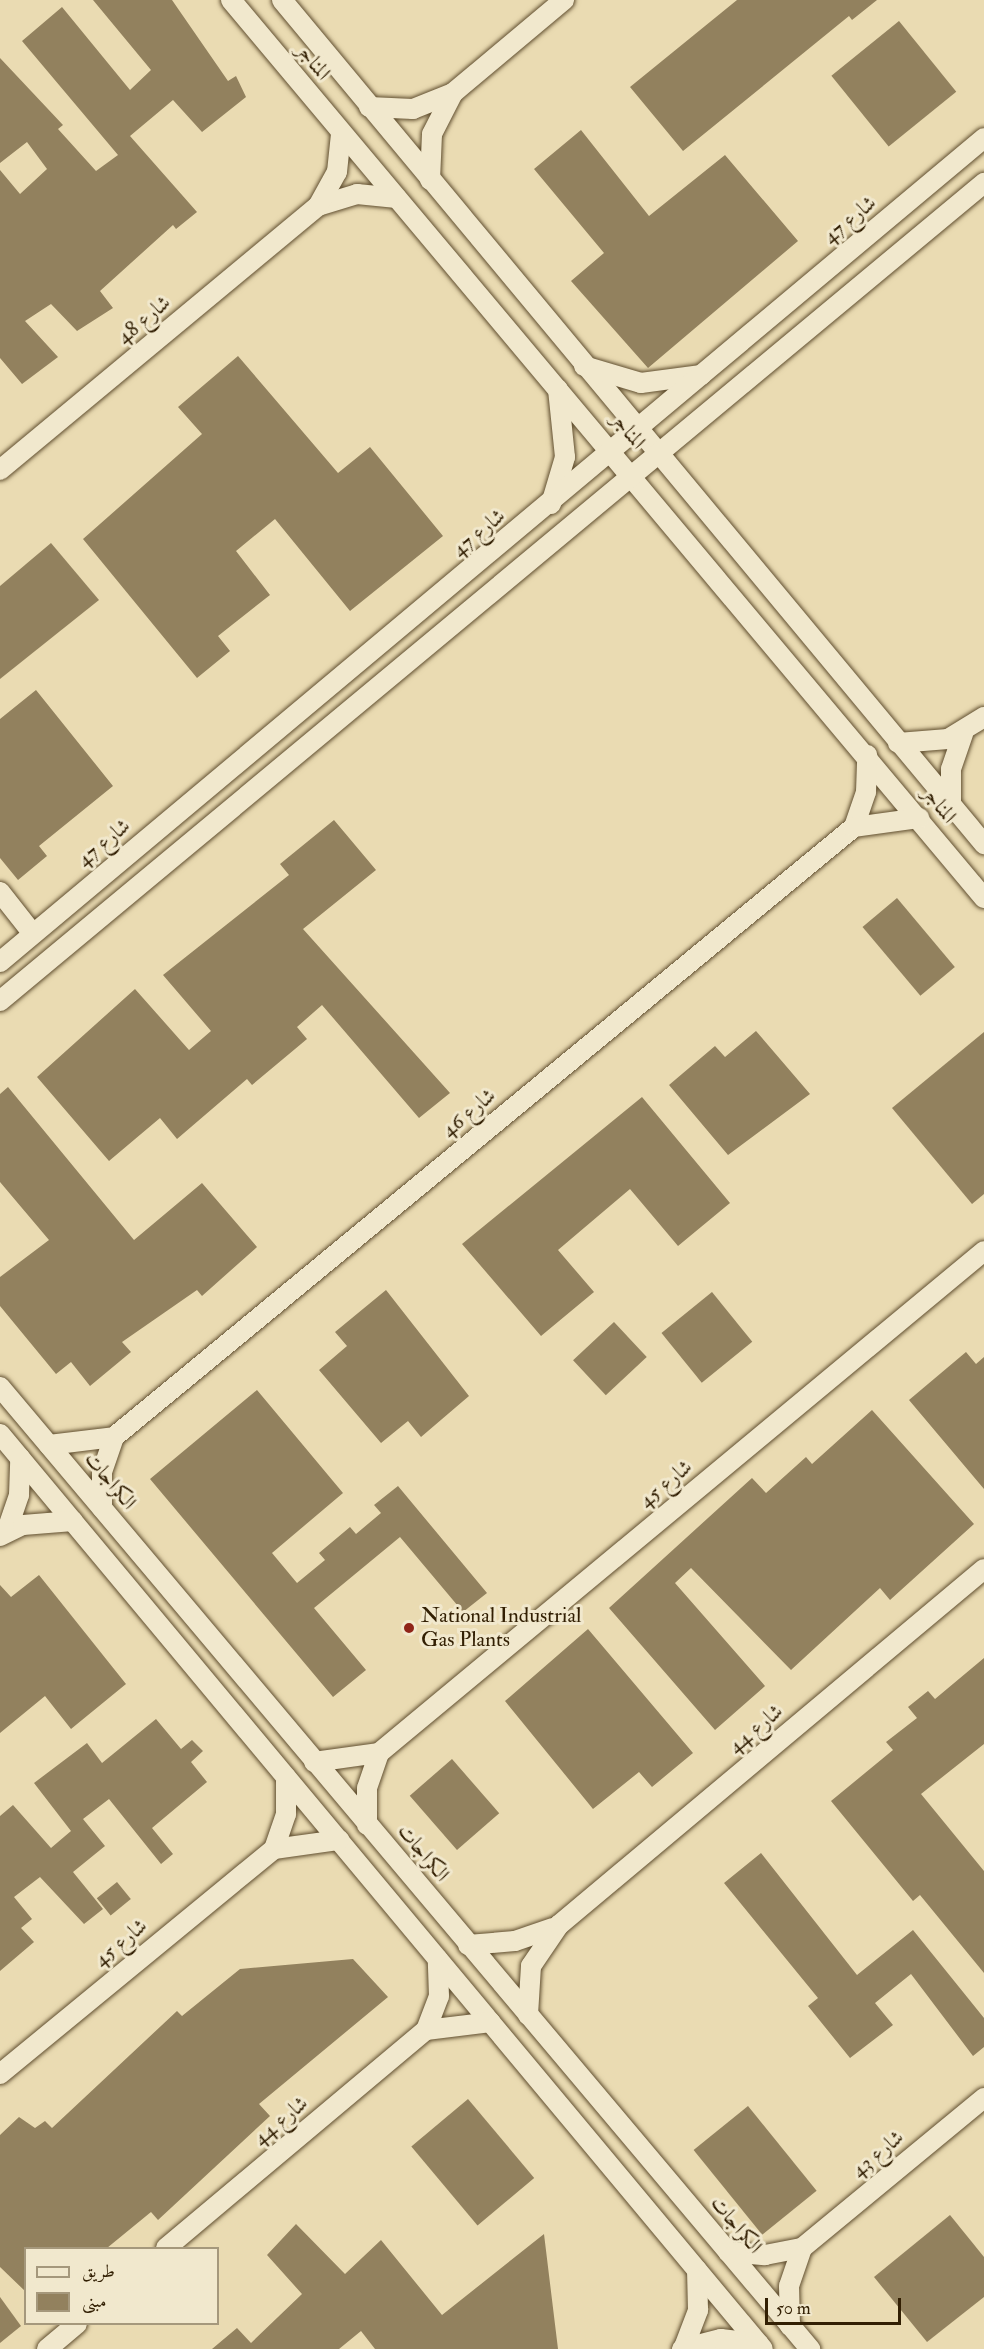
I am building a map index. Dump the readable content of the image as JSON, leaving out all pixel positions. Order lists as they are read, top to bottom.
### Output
{
  "streets": {
    "street": [
      "المناجر",
      "شارع 47",
      "شارع 48",
      "شارع 46",
      "الكراجات",
      "شارع 45",
      "شارع 44",
      "شارع 43"
    ]
  },
  "crossings": [
    ["المناجر", "شارع 47"],
    ["المناجر", "شارع 48"],
    ["الكراجات", "شارع 44"],
    ["الكراجات", "شارع 43"]
  ],
  "places": ["National Industrial Gas Plants"],
  "legend": ["طريق", "مبنى"],
  "scale_bar": "50 m"
}
